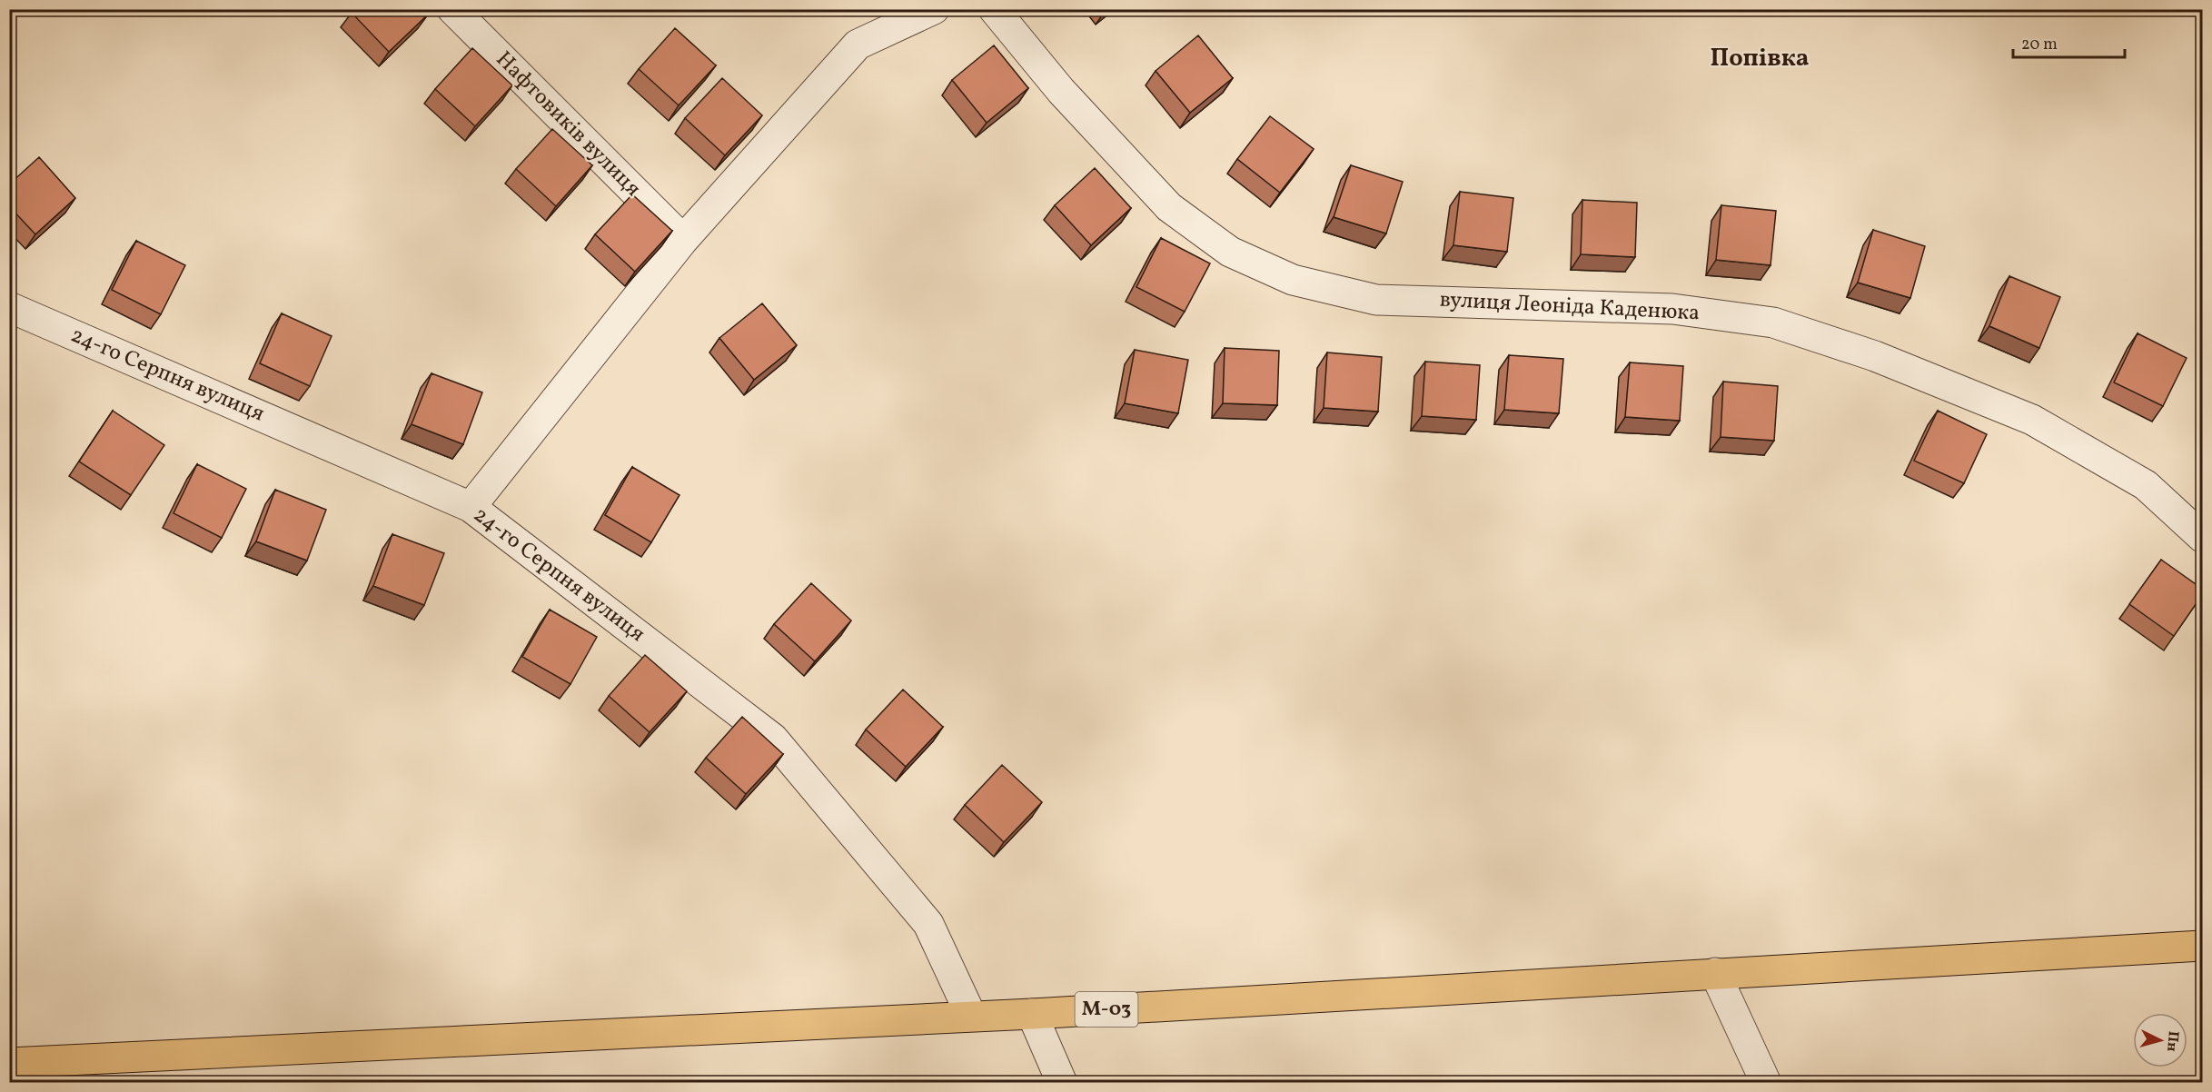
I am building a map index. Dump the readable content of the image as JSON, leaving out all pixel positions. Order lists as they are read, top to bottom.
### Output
{
  "streets": {
    "highway": ["М-03"],
    "street": ["Нафтовиків вулиця", "вулиця Леоніда Каденюка", "24-го Серпня вулиця"]
  },
  "crossings": [
    ["24-го Серпня вулиця", "М-03"]
  ],
  "districts": ["Попівка"],
  "scale_bar": "20 m",
  "north": "right"
}
